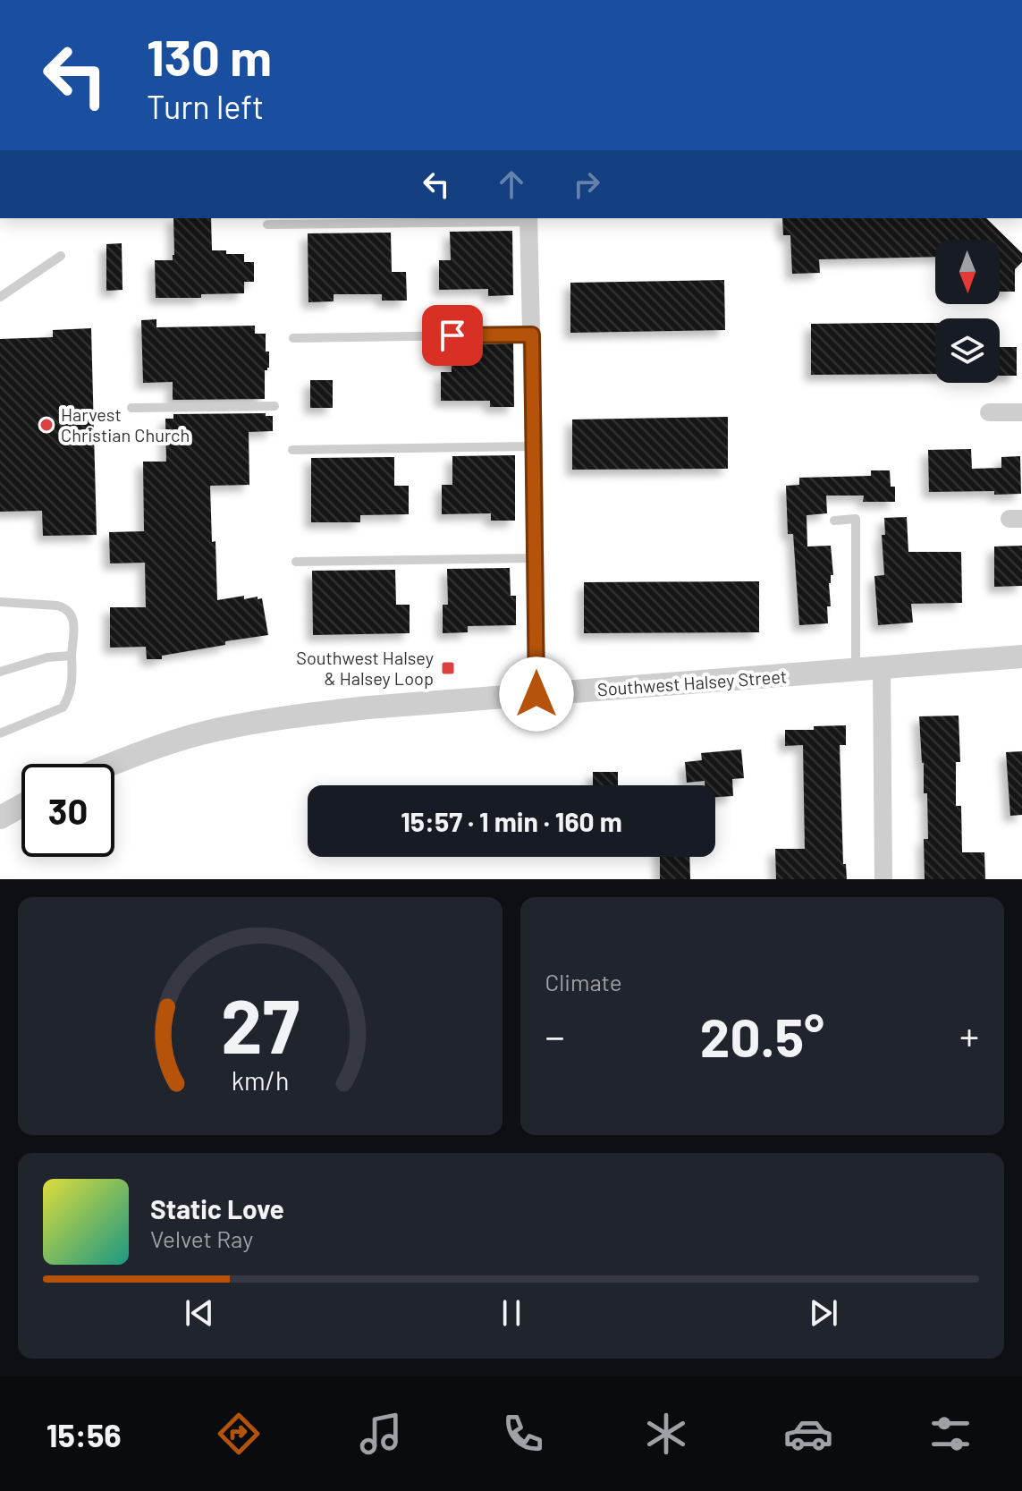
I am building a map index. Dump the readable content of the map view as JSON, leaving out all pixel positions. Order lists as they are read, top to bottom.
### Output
{
  "streets": {
    "street": ["Southwest Halsey Street"]
  },
  "places": {
    "other": ["Harvest Christian Church"],
    "transit": ["Southwest Halsey & Halsey Loop"]
  },
  "north": "bottom",
  "page": {
    "turn": ["130 m", "Turn left"],
    "limit": "30",
    "trip": "15:57 · 1 min · 160 m",
    "tile": "Climate",
    "heat": ["−", "20.5°", "+"],
    "song": ["Static Love", "Velvet Ray"],
    "tabs": "15:56",
    "gauge": ["27", "km/h"]
  }
}
